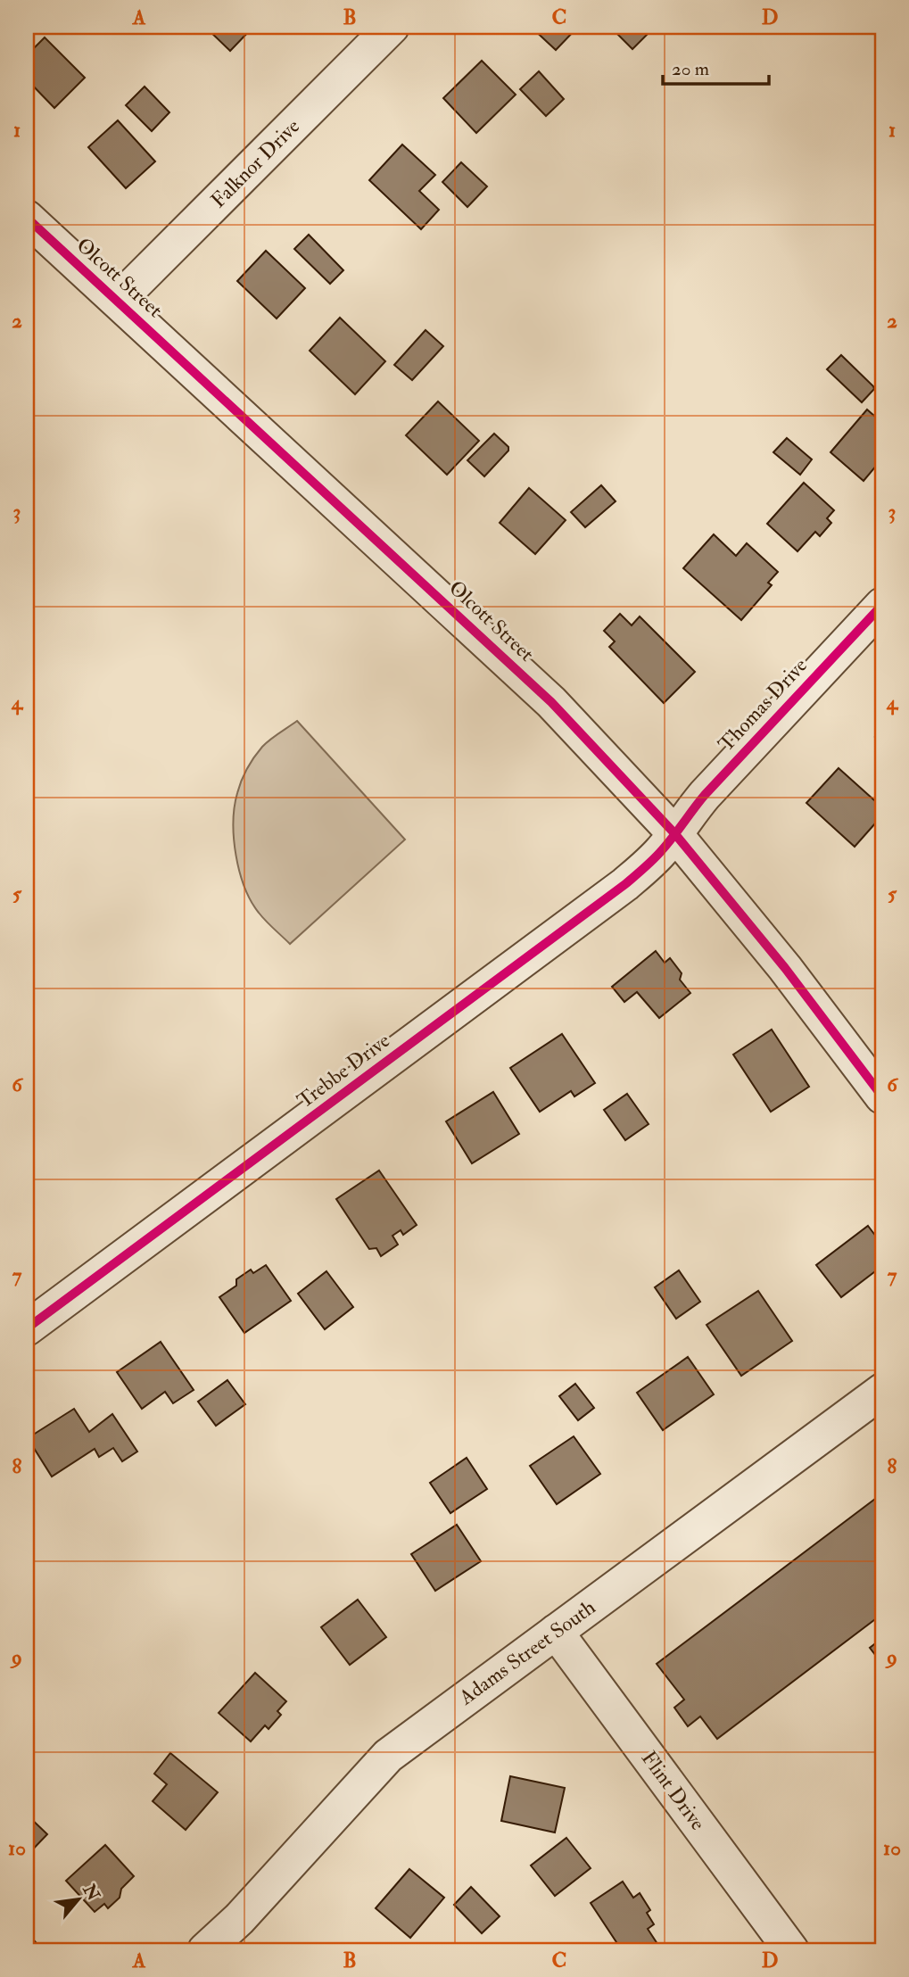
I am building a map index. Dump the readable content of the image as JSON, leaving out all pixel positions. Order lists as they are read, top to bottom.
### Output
{
  "streets": {
    "street": [
      "Falknor Drive",
      "Olcott Street",
      "Thomas Drive",
      "Trebbe Drive",
      "Adams Street South",
      "Flint Drive"
    ]
  },
  "crossings": [
    ["Falknor Drive", "Olcott Street"],
    ["Olcott Street", "Thomas Drive"],
    ["Olcott Street", "Trebbe Drive"],
    ["Thomas Drive", "Trebbe Drive"],
    ["Adams Street South", "Flint Drive"]
  ],
  "scale_bar": "20 m",
  "north": "top right",
  "grid": {
    "columns": [
      "A",
      "B",
      "C",
      "D"
    ],
    "rows": [
      "1",
      "2",
      "3",
      "4",
      "5",
      "6",
      "7",
      "8",
      "9",
      "10"
    ]
  }
}
